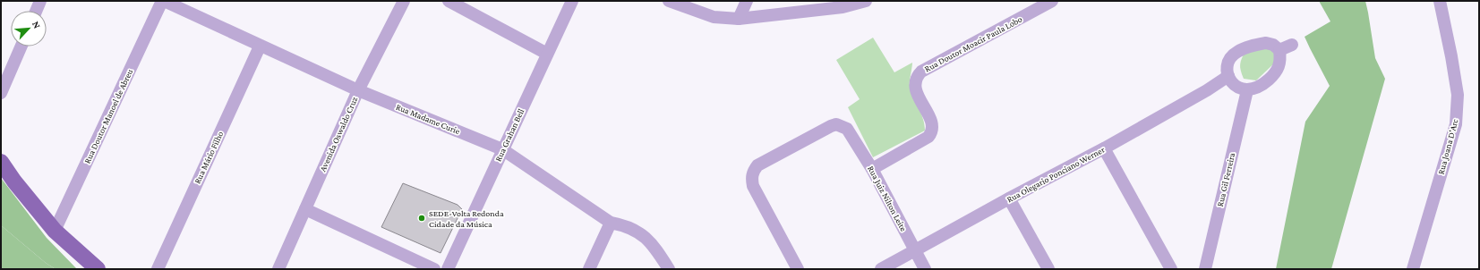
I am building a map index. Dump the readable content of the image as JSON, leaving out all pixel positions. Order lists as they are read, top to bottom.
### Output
{
  "streets": {
    "street": [
      "Rua Doutor Moacir Paula Lobo",
      "Rua Doutor Manoel de Abreu",
      "Rua Madame Curie",
      "Avenida Oswaldo Cruz",
      "Rua Grahan Bell",
      "Rua Joana D'Arc",
      "Rua Mário Filho",
      "Rua Olegario Ponciano Werner",
      "Rua Gil Ferreira",
      "Rua Juiz Nilton Leite"
    ]
  },
  "crossings": [
    ["Rua Doutor Moacir Paula Lobo", "Rua Juiz Nilton Leite"],
    ["Rua Doutor Manoel de Abreu", "Rua Madame Curie"],
    ["Rua Madame Curie", "Avenida Oswaldo Cruz"],
    ["Rua Madame Curie", "Rua Grahan Bell"],
    ["Rua Madame Curie", "Rua Mário Filho"],
    ["Rua Olegario Ponciano Werner", "Rua Gil Ferreira"],
    ["Rua Olegario Ponciano Werner", "Rua Juiz Nilton Leite"]
  ],
  "places": ["SEDE-Volta Redonda Cidade da Música"],
  "north": "top right"
}
